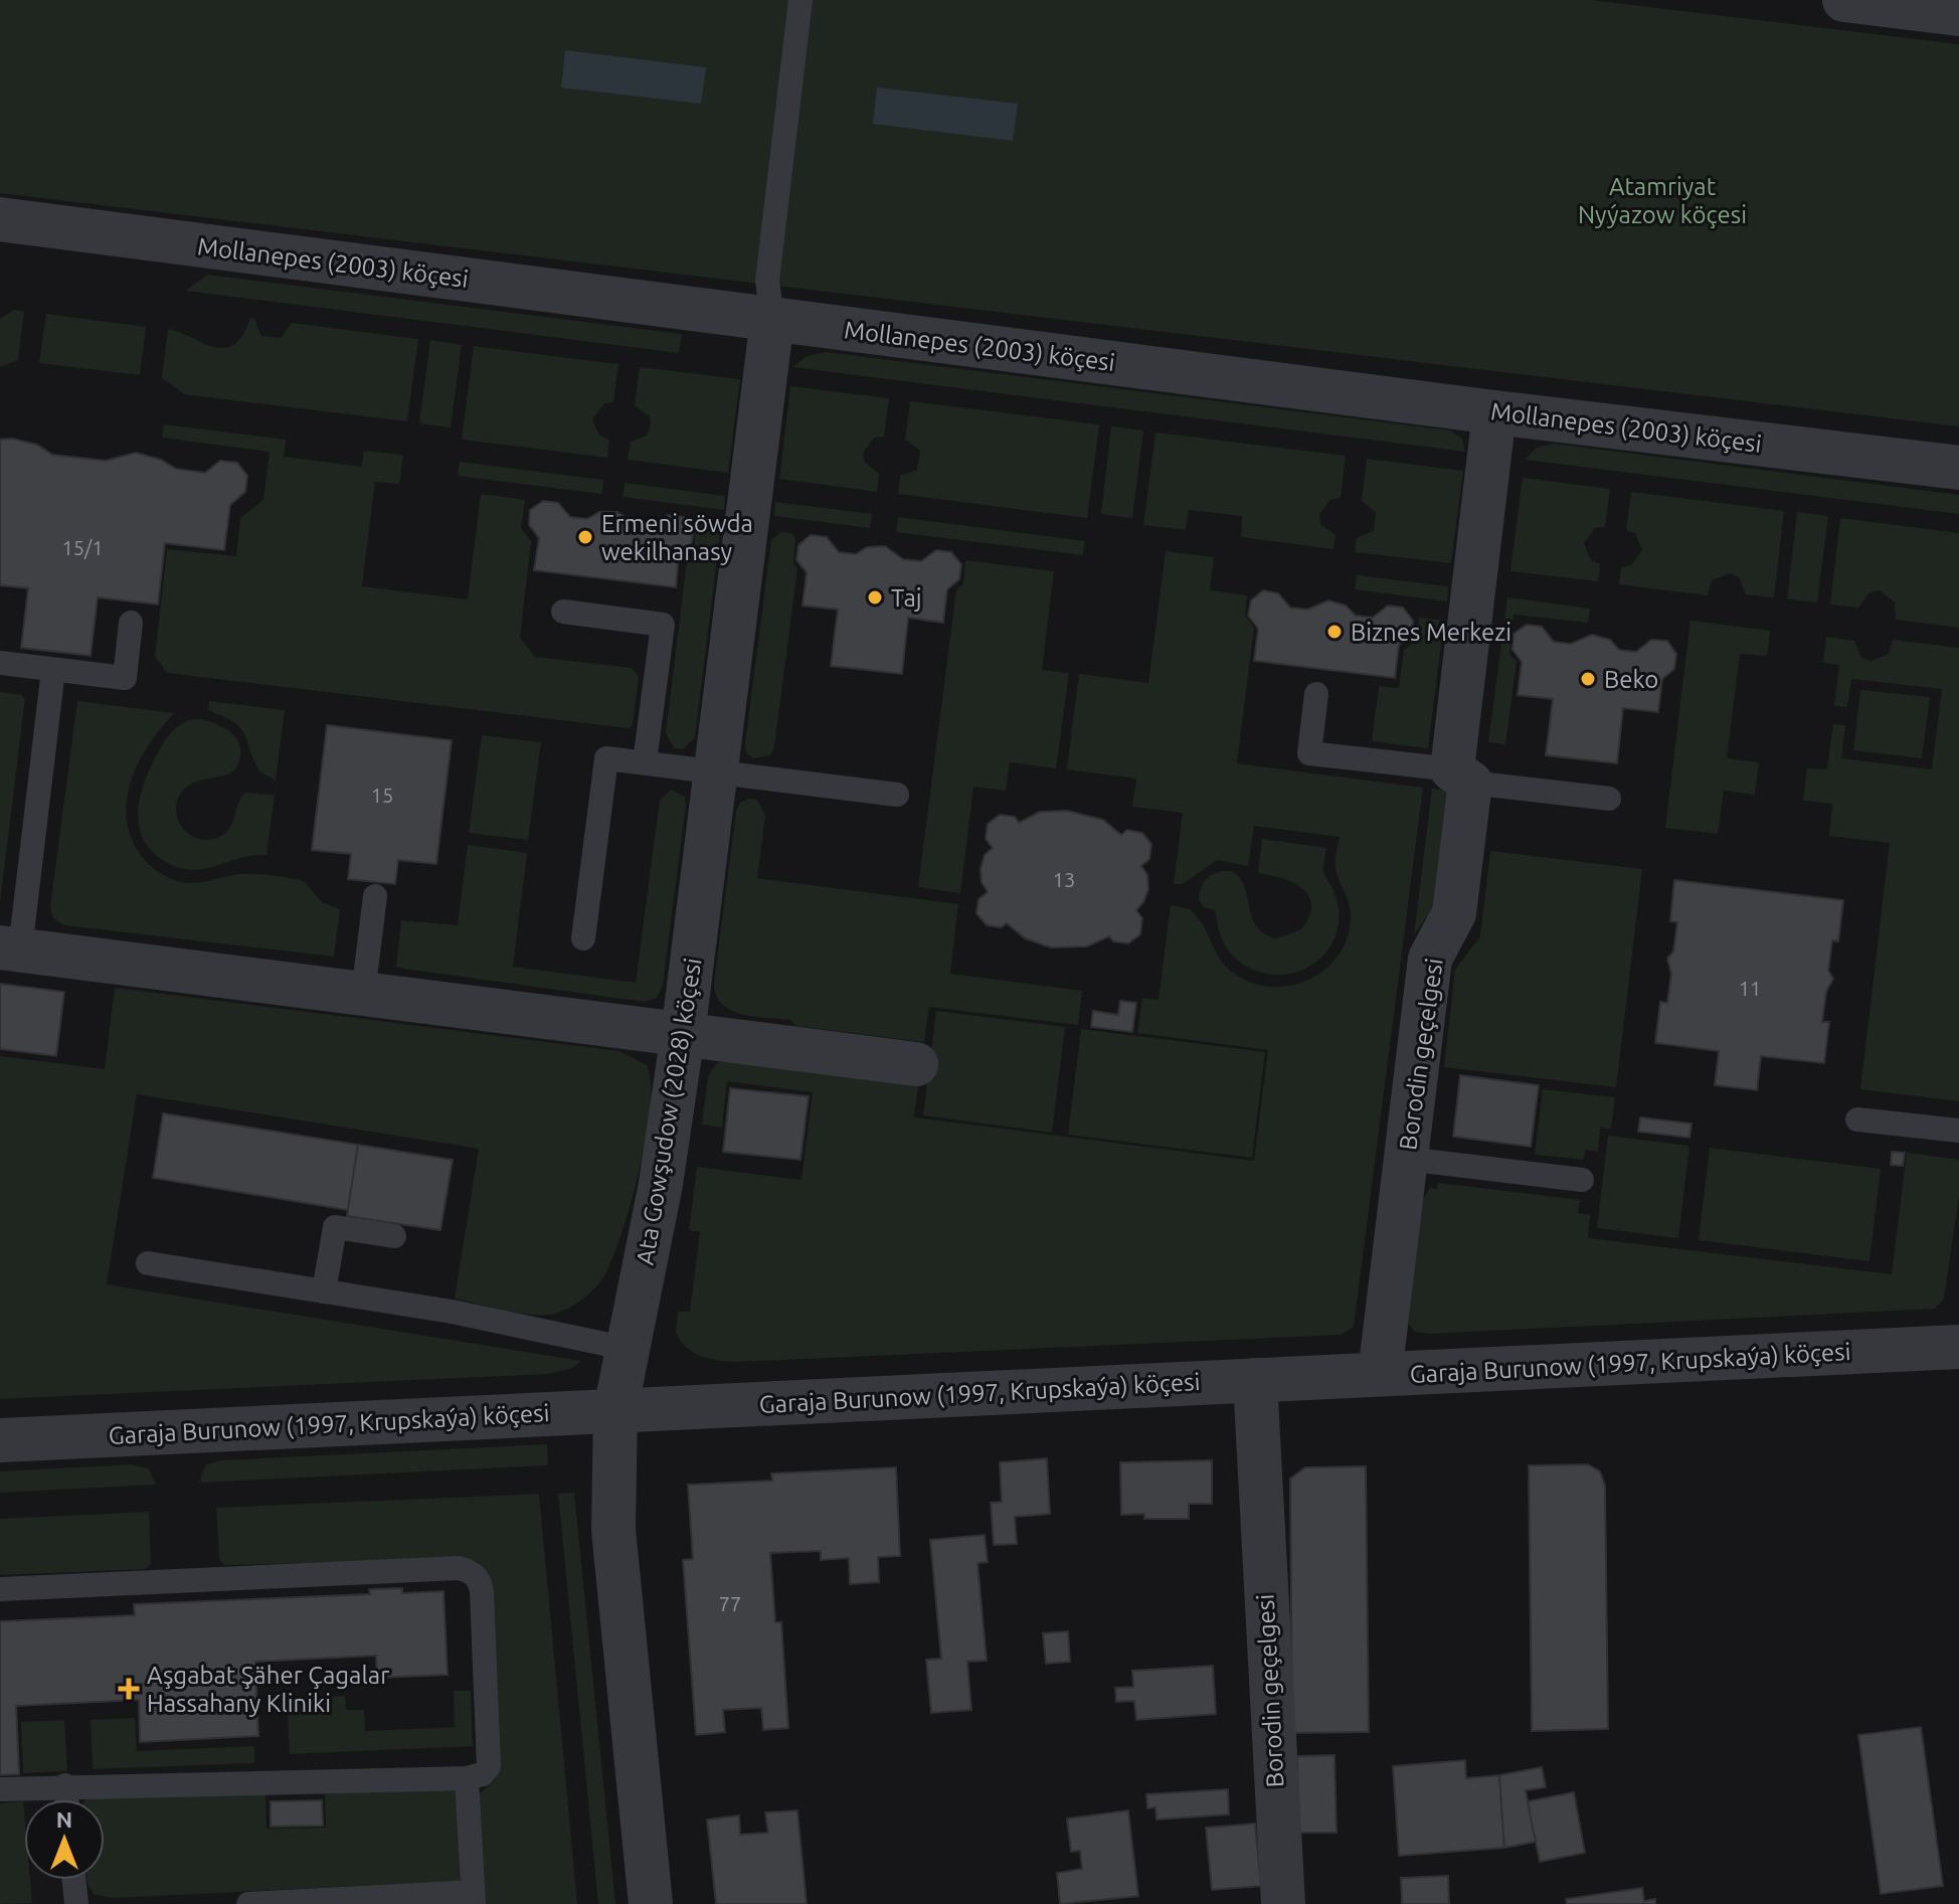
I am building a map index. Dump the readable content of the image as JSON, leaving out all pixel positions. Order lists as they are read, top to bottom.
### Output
{
  "streets": {
    "street": [
      "Mollanepes (2003) köçesi",
      "Borodin geçelgesi",
      "Ata Gowşudow (2028) köçesi",
      "Garaja Burunow (1997, Krupskaýa) köçesi"
    ]
  },
  "crossings": [
    ["Mollanepes (2003) köçesi", "Borodin geçelgesi"],
    ["Mollanepes (2003) köçesi", "Ata Gowşudow (2028) köçesi"],
    ["Borodin geçelgesi", "Garaja Burunow (1997, Krupskaýa) köçesi"],
    ["Ata Gowşudow (2028) köçesi", "Garaja Burunow (1997, Krupskaýa) köçesi"]
  ],
  "parks": ["Atamriyat Nyýazow köçesi"],
  "places": {
    "other": [
      "Ermeni söwda wekilhanasy",
      "Taj",
      "Biznes Merkezi",
      "Beko"
    ],
    "health": ["Aşgabat Şäher Çagalar Hassahany Kliniki"]
  },
  "house_numbers": [
    "15/1",
    "15",
    "13",
    "11",
    "77"
  ],
  "north": "top"
}
